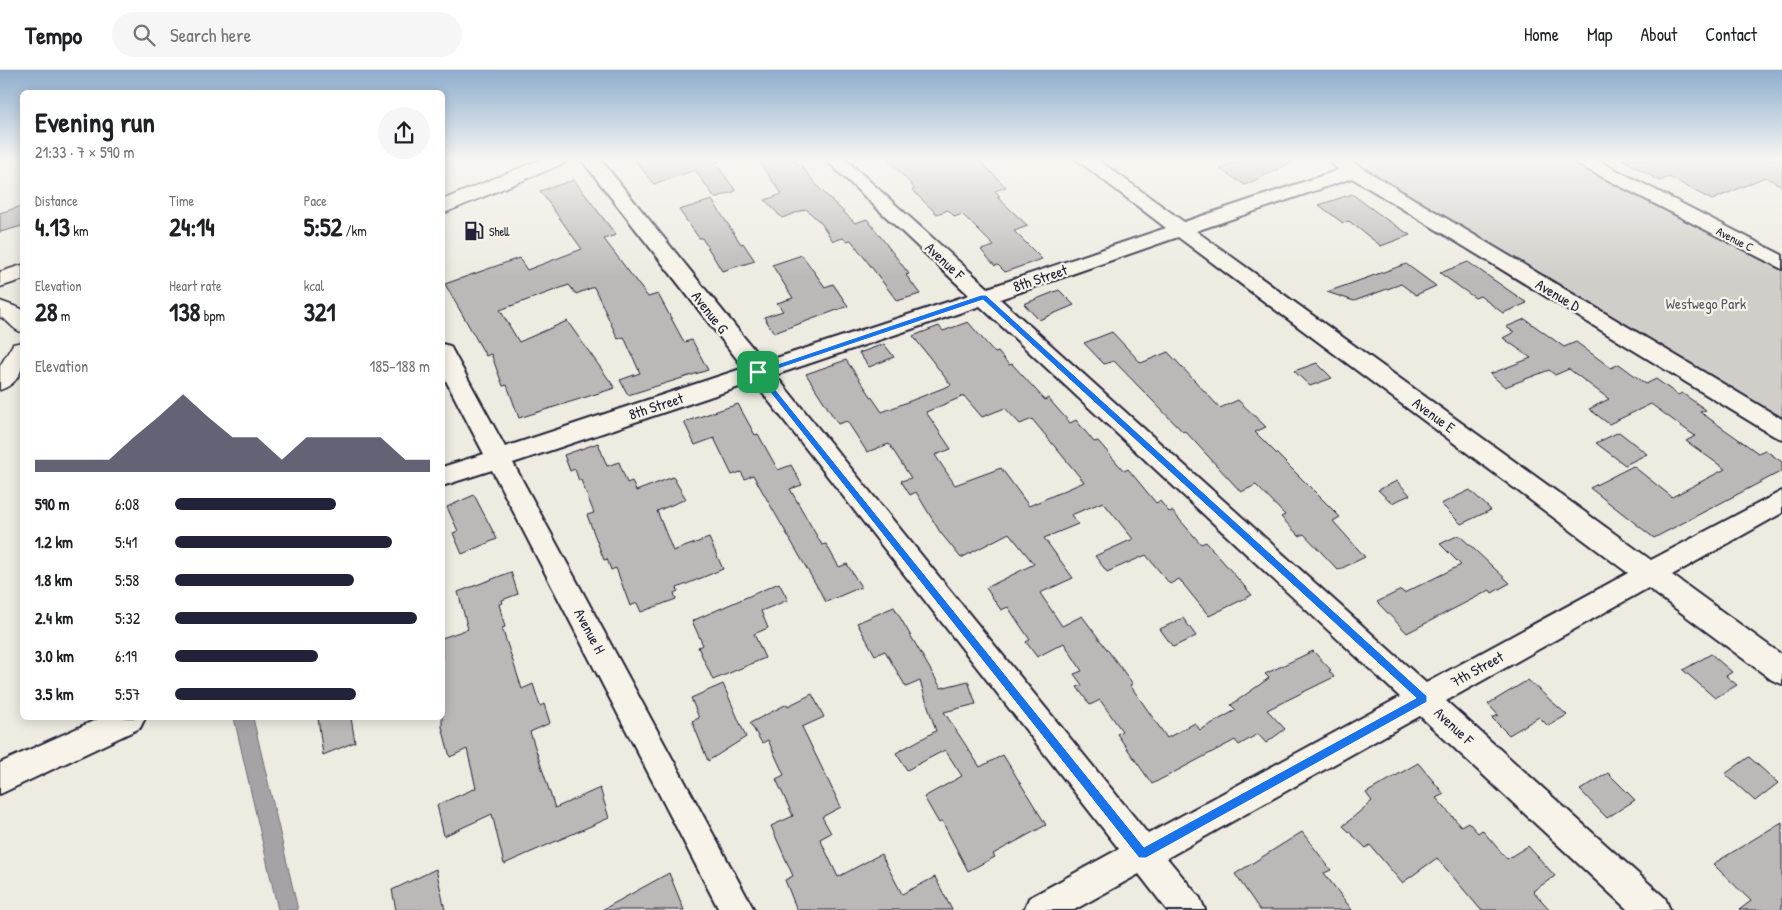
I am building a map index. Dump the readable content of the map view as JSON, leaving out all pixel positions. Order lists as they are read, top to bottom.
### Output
{
  "streets": {
    "street": [
      "Avenue C",
      "Avenue F",
      "8th Street",
      "Avenue D",
      "Avenue G",
      "Avenue E",
      "Avenue H",
      "7th Street"
    ]
  },
  "crossings": [
    ["Avenue F", "8th Street"],
    ["Avenue F", "7th Street"],
    ["8th Street", "Avenue G"],
    ["8th Street", "Avenue E"],
    ["8th Street", "Avenue H"],
    ["Avenue G", "7th Street"],
    ["Avenue E", "7th Street"]
  ],
  "parks": ["Westwego Park"],
  "places": {
    "fuel station": ["Shell"]
  },
  "page": {
    "header": "Tempo",
    "search": "Search here",
    "nav": [
      "Home",
      "Map",
      "About",
      "Contact"
    ],
    "heading": ["Evening run", "21:33 · 7 × 590 m"],
    "stats": [
      ["Distance", "4.13 km"],
      ["Time", "24:14"],
      ["Pace", "5:52 /km"],
      ["Elevation", "28 m"],
      ["Heart rate", "138 bpm"],
      ["kcal", "321"]
    ],
    "chart": ["Elevation", "185–188 m"],
    "list": [
      {
        "name": "590 m",
        "note": "6:08"
      },
      {
        "name": "1.2 km",
        "note": "5:41"
      },
      {
        "name": "1.8 km",
        "note": "5:58"
      },
      {
        "name": "2.4 km",
        "note": "5:32"
      },
      {
        "name": "3.0 km",
        "note": "6:19"
      },
      {
        "name": "3.5 km",
        "note": "5:57"
      }
    ]
  }
}
